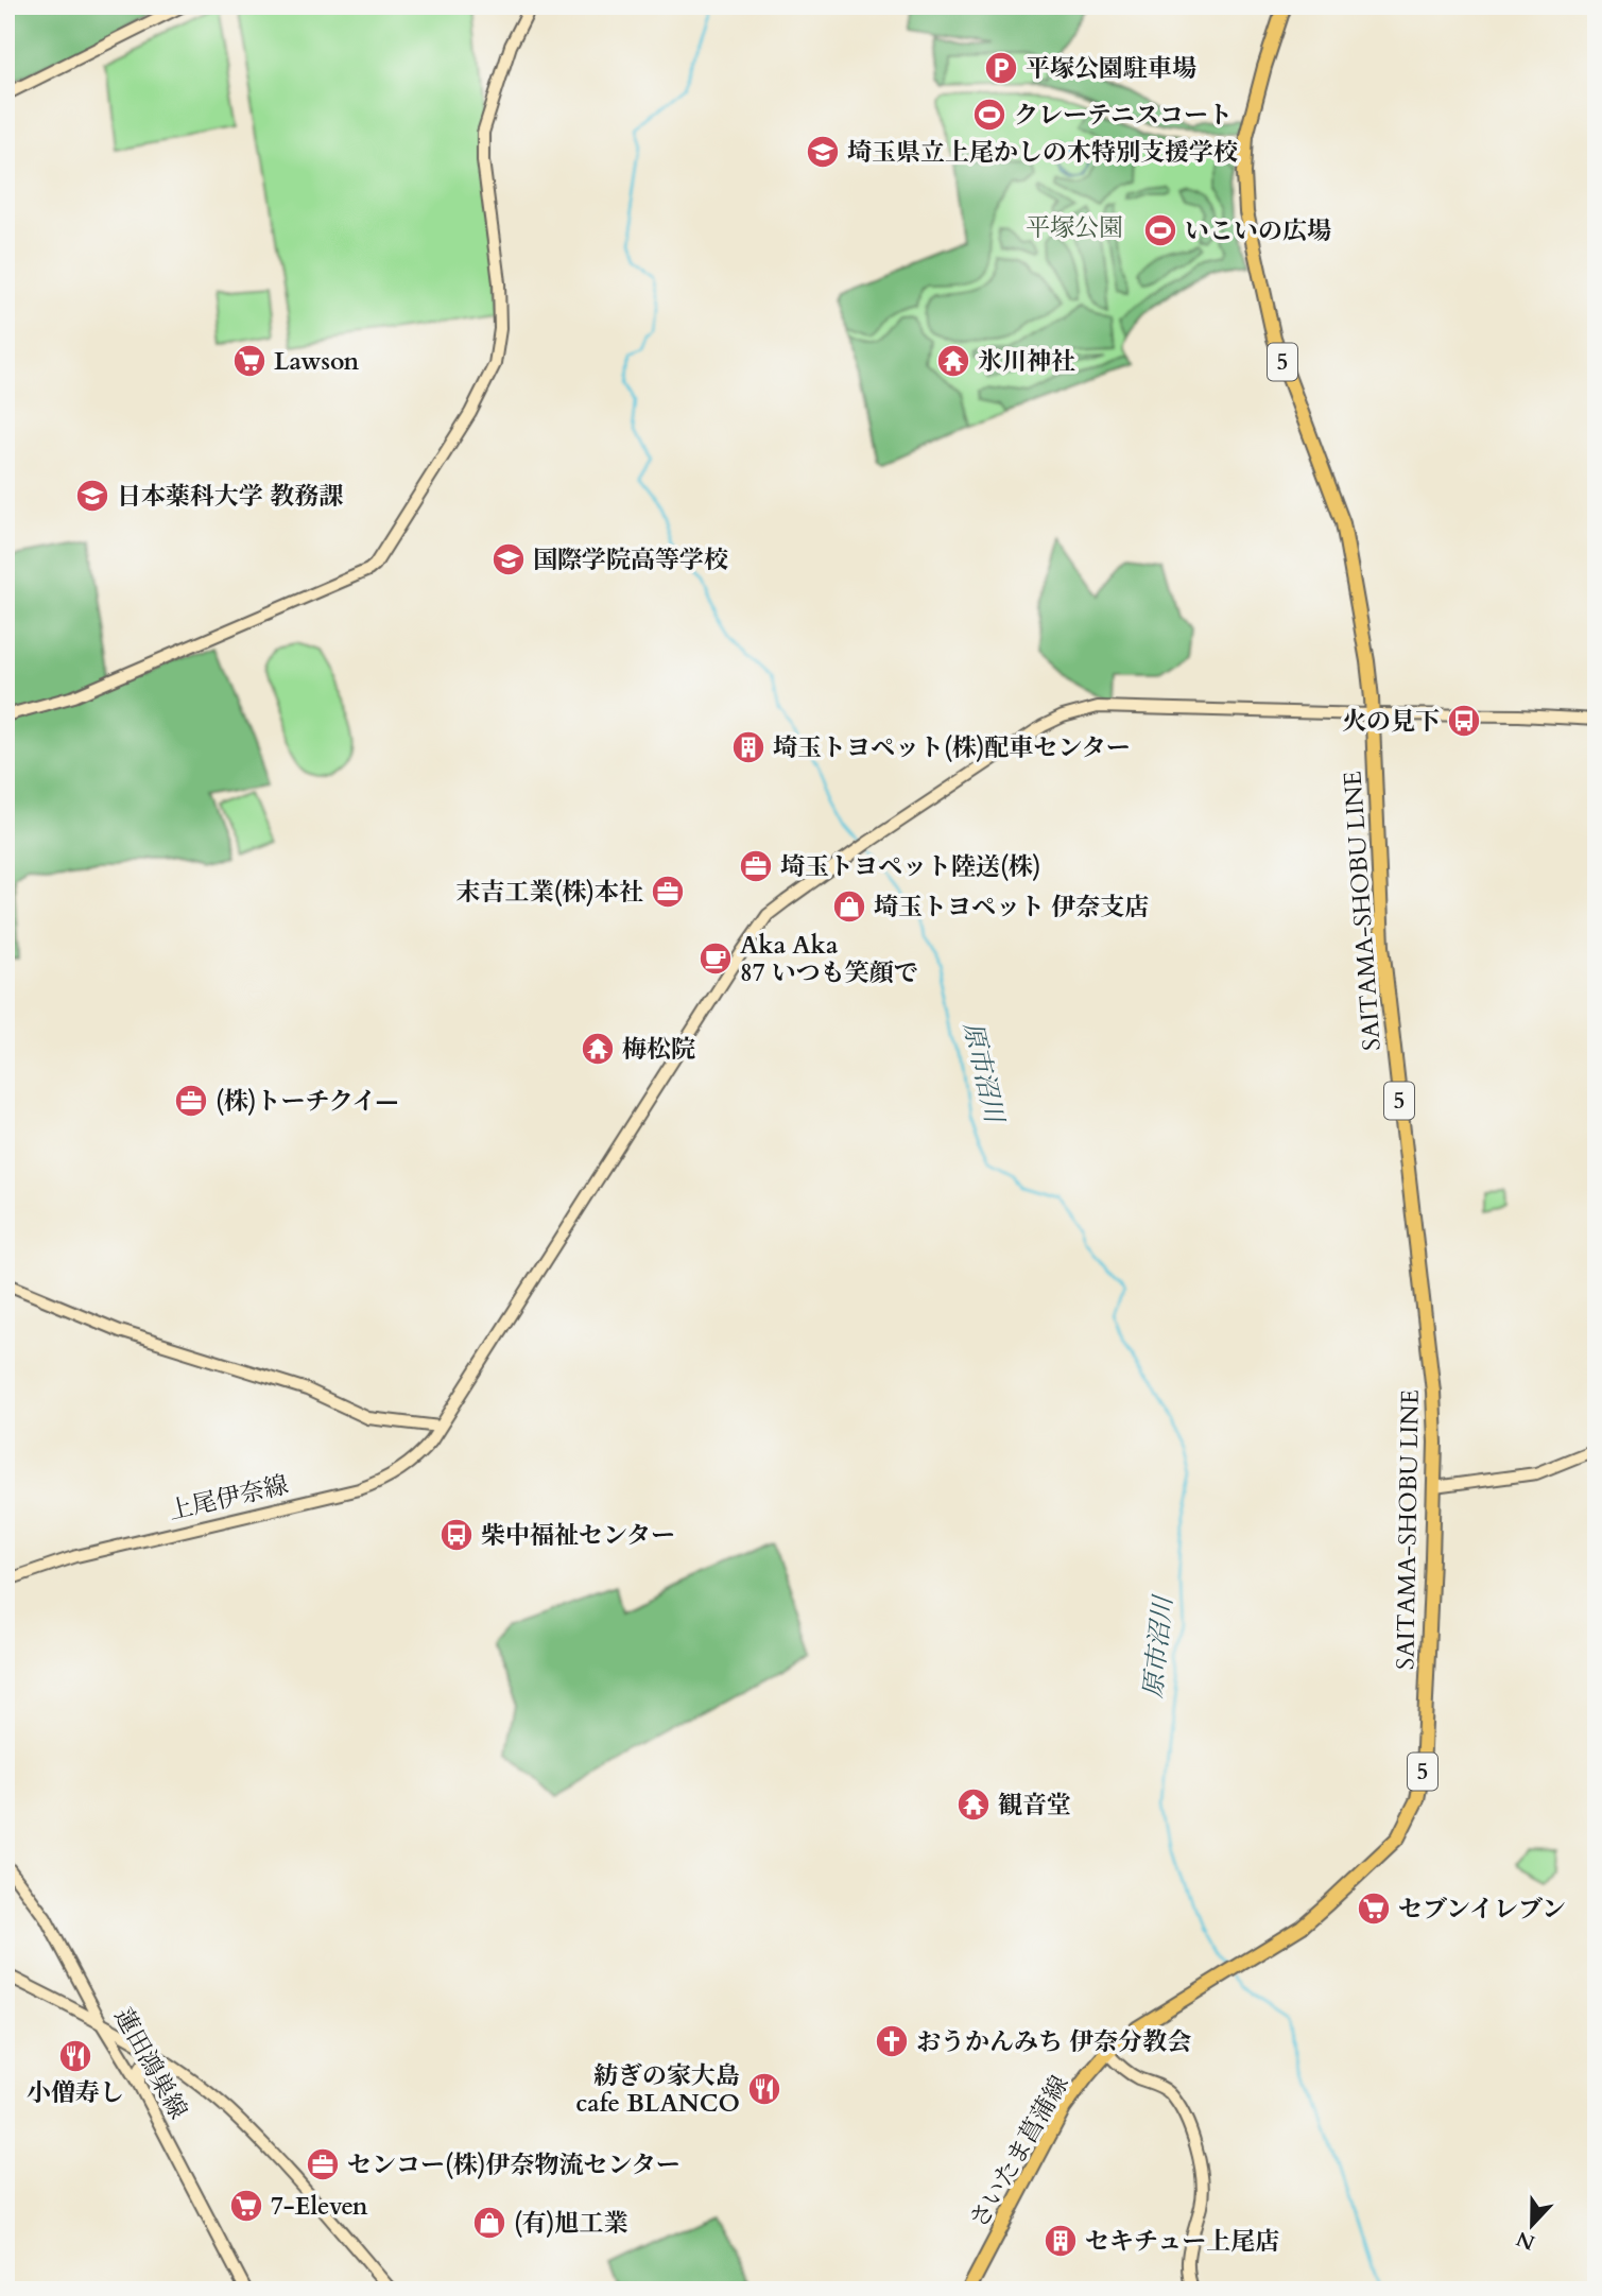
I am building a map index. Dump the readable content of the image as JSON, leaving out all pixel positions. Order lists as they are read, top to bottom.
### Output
{
  "streets": {
    "main road": ["5", "SAITAMA-SHOBU LINE", "さいたま菖蒲線"],
    "street": ["上尾伊奈線", "蓮田鴻巣線"]
  },
  "crossings": [
    ["SAITAMA-SHOBU LINE", "上尾伊奈線"],
    ["SAITAMA-SHOBU LINE", "さいたま菖蒲線"]
  ],
  "water": ["原市沼川"],
  "parks": ["平塚公園"],
  "places": {
    "parking": ["平塚公園駐車場"],
    "sports": ["クレーテニスコート", "いこいの広場"],
    "school or university": ["埼玉県立上尾かしの木特別支援学校", "日本薬科大学 教務課", "国際学院高等学校"],
    "supermarket": ["Lawson", "セブンイレブン", "7-Eleven"],
    "temple": ["氷川神社", "梅松院", "観音堂"],
    "bus stop": ["火の見下", "柴中福祉センター"],
    "building": ["埼玉トヨペット(株)配車センター", "セキチュー上尾店"],
    "office": [
      "埼玉トヨペット陸送(株)",
      "末吉工業(株)本社",
      "(株)トーチクイ―",
      "センコー(株)伊奈物流センター"
    ],
    "shop": ["埼玉トヨペット 伊奈支店", "(有)旭工業"],
    "cafe": ["Aka Aka 87 いつも笑顔で"],
    "church": ["おうかんみち 伊奈分教会"],
    "restaurant": ["小僧寿し", "紡ぎの家大島 cafe BLANCO"]
  },
  "north": "bottom"
}
